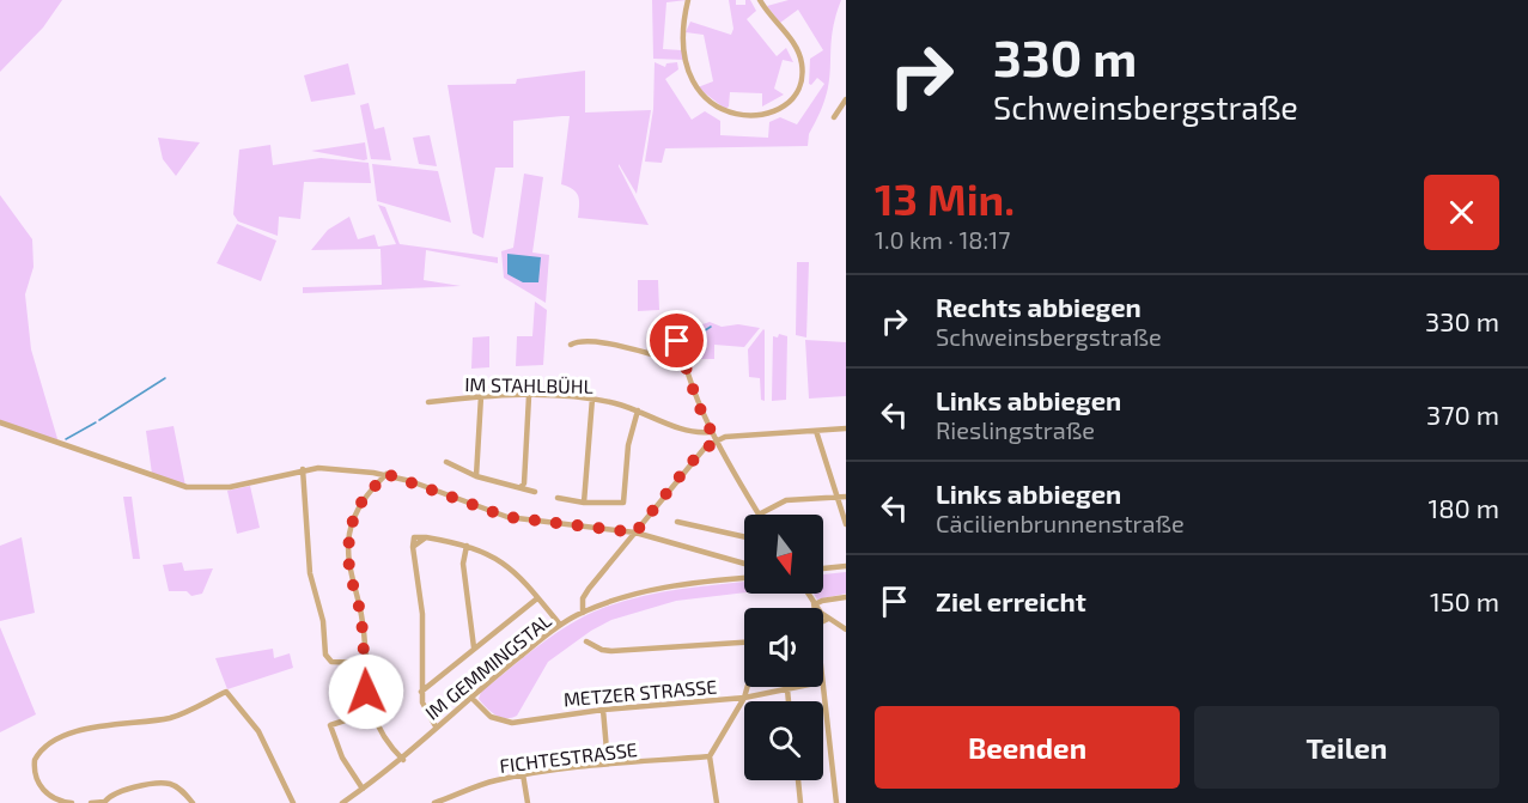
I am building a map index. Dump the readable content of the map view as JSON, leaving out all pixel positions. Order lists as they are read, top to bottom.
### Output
{
  "streets": {
    "street": [
      "IM STAHLBÜHL",
      "IM GEMMINGSTAL",
      "METZER STRASSE",
      "FICHTESTRASSE"
    ]
  },
  "crossings": [
    ["IM GEMMINGSTAL", "METZER STRASSE"]
  ],
  "north": "bottom",
  "page": {
    "turn": ["330 m", "Schweinsbergstraße"],
    "heading": ["13 Min.", "1.0 km · 18:17"],
    "list": [
      {
        "name": "Rechts abbiegen",
        "note": "Schweinsbergstraße",
        "value": "330 m"
      },
      {
        "name": "Links abbiegen",
        "note": "Rieslingstraße",
        "value": "370 m"
      },
      {
        "name": "Links abbiegen",
        "note": "Cäcilienbrunnenstraße",
        "value": "180 m"
      },
      {
        "name": "Ziel erreicht",
        "value": "150 m"
      }
    ],
    "buttons": ["Beenden", "Teilen"]
  }
}
